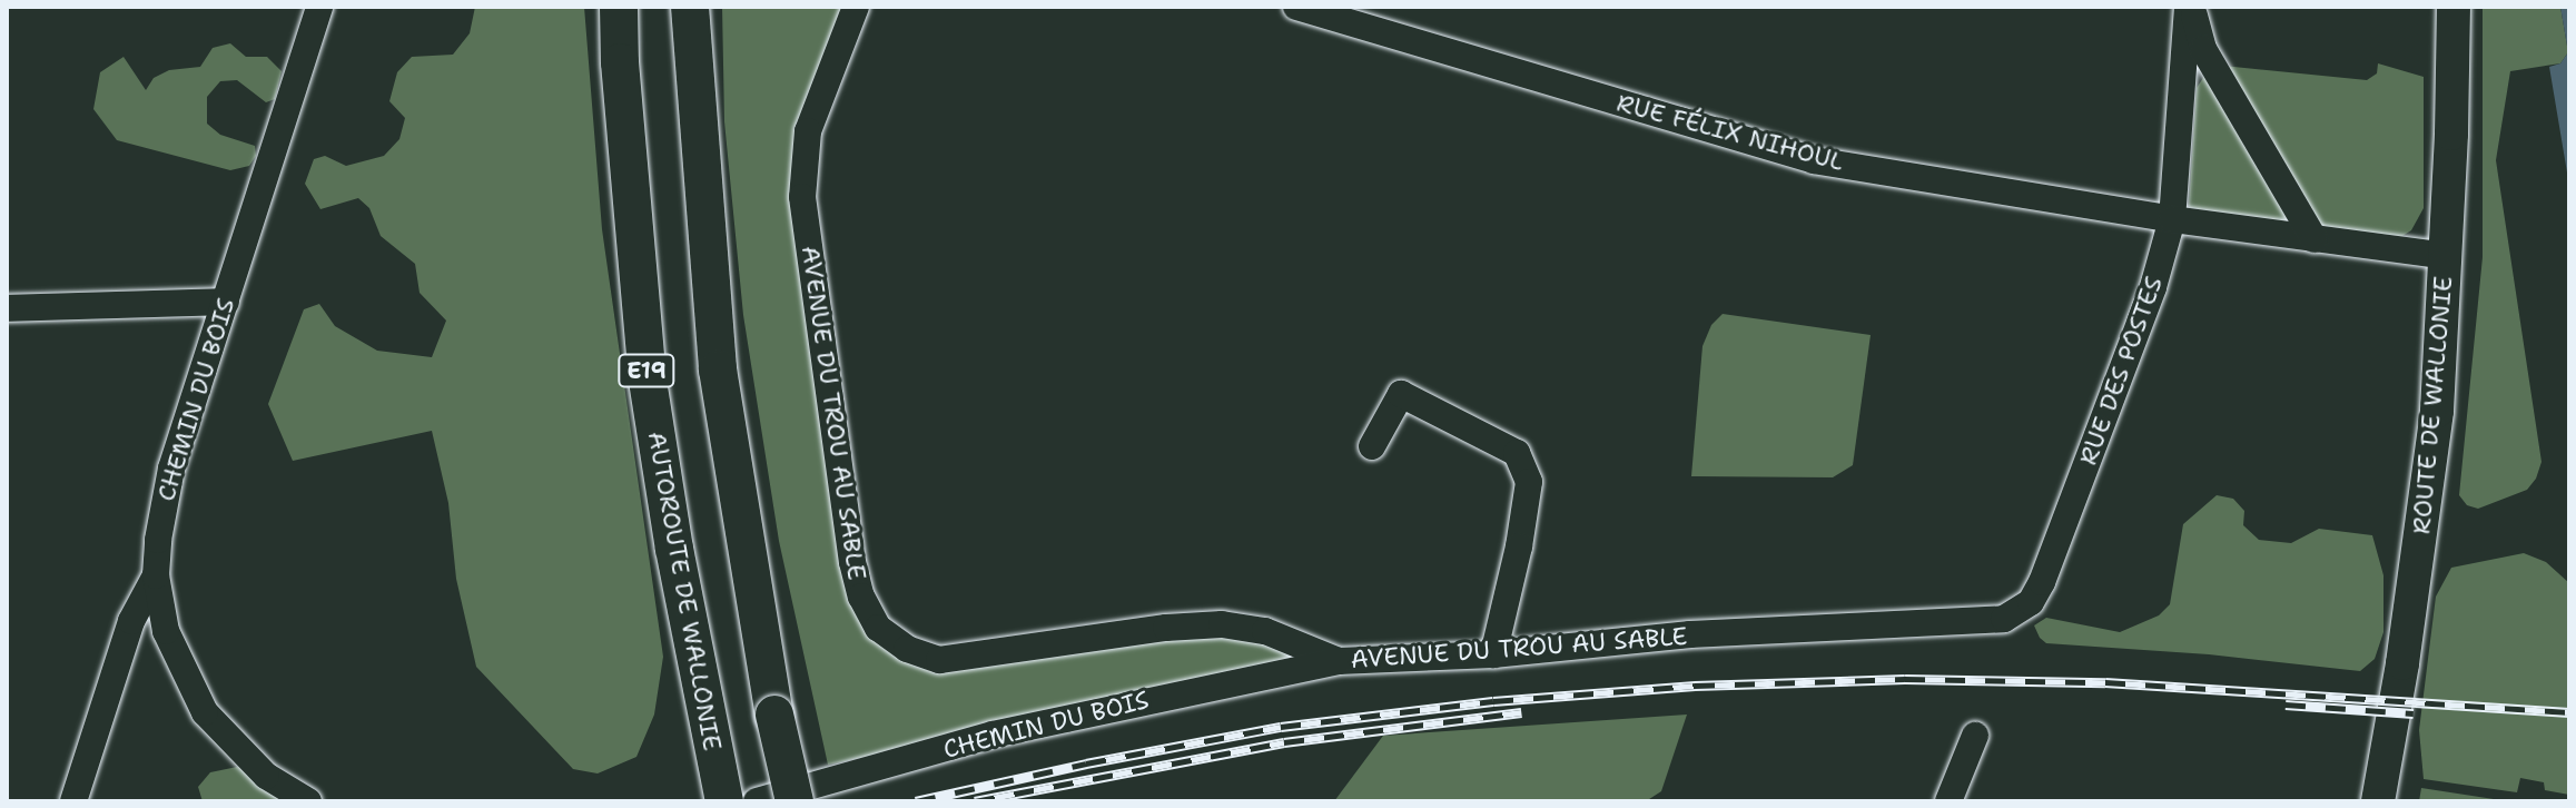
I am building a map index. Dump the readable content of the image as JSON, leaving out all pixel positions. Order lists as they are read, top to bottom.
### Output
{
  "streets": {
    "highway": ["E19", "AUTOROUTE DE WALLONIE"],
    "main road": ["ROUTE DE WALLONIE"],
    "street": [
      "RUE FÉLIX NIHOUL",
      "RUE DES POSTES",
      "CHEMIN DU BOIS",
      "AVENUE DU TROU AU SABLE"
    ]
  },
  "crossings": [
    ["RUE FÉLIX NIHOUL", "RUE DES POSTES"],
    ["RUE DES POSTES", "AVENUE DU TROU AU SABLE"],
    ["CHEMIN DU BOIS", "AVENUE DU TROU AU SABLE"]
  ]
}
